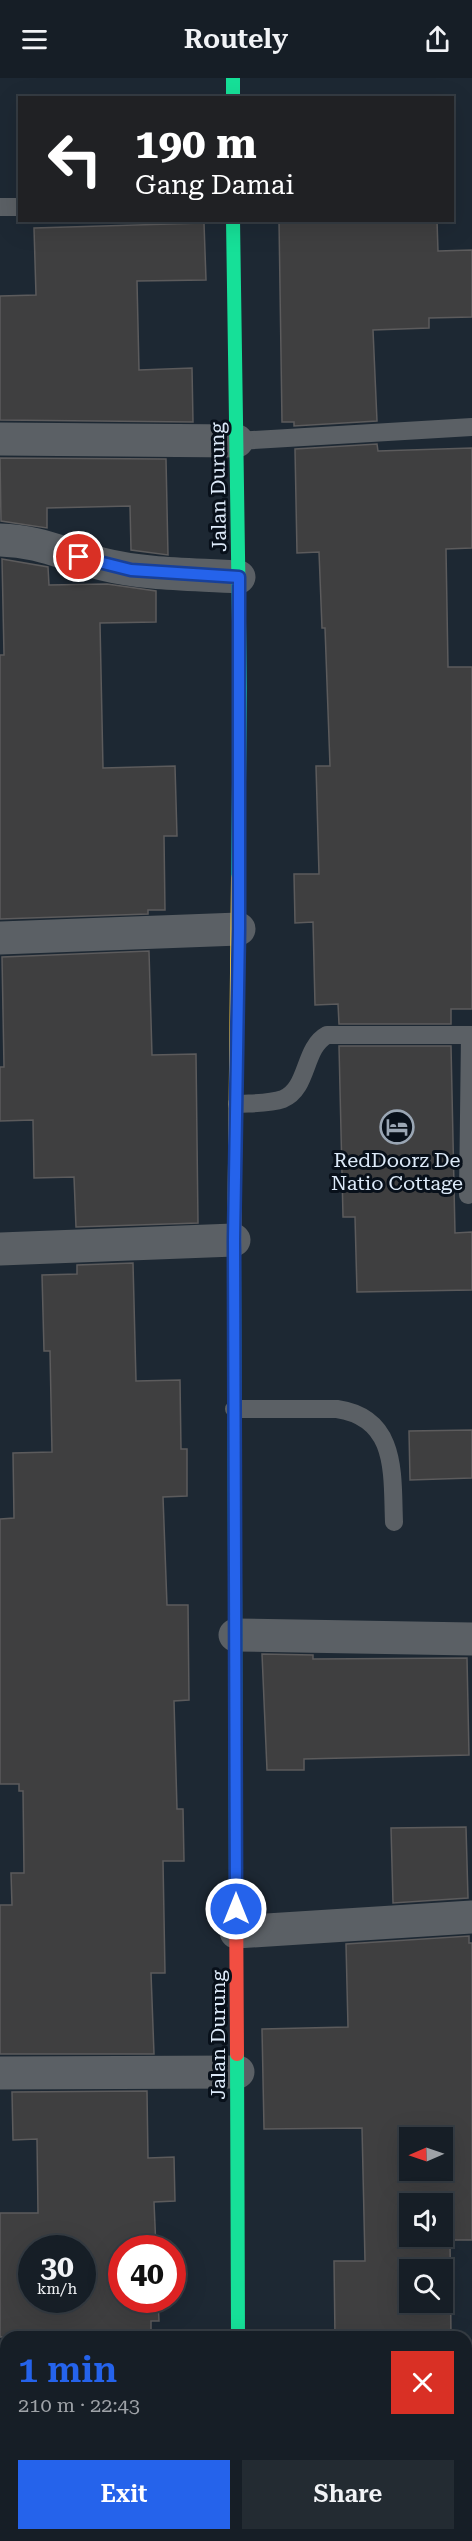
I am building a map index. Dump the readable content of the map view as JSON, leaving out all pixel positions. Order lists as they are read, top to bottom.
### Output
{
  "streets": {
    "street": ["Jalan Durung"]
  },
  "places": {
    "hotel": ["RedDoorz De Natio Cottage"]
  },
  "north": "left",
  "page": {
    "header": "Routely",
    "turn": ["190 m", "Gang Damai"],
    "speed": "30 km/h",
    "limit": "40",
    "heading": ["1 min", "210 m · 22:43"],
    "buttons": ["Exit", "Share"]
  }
}
